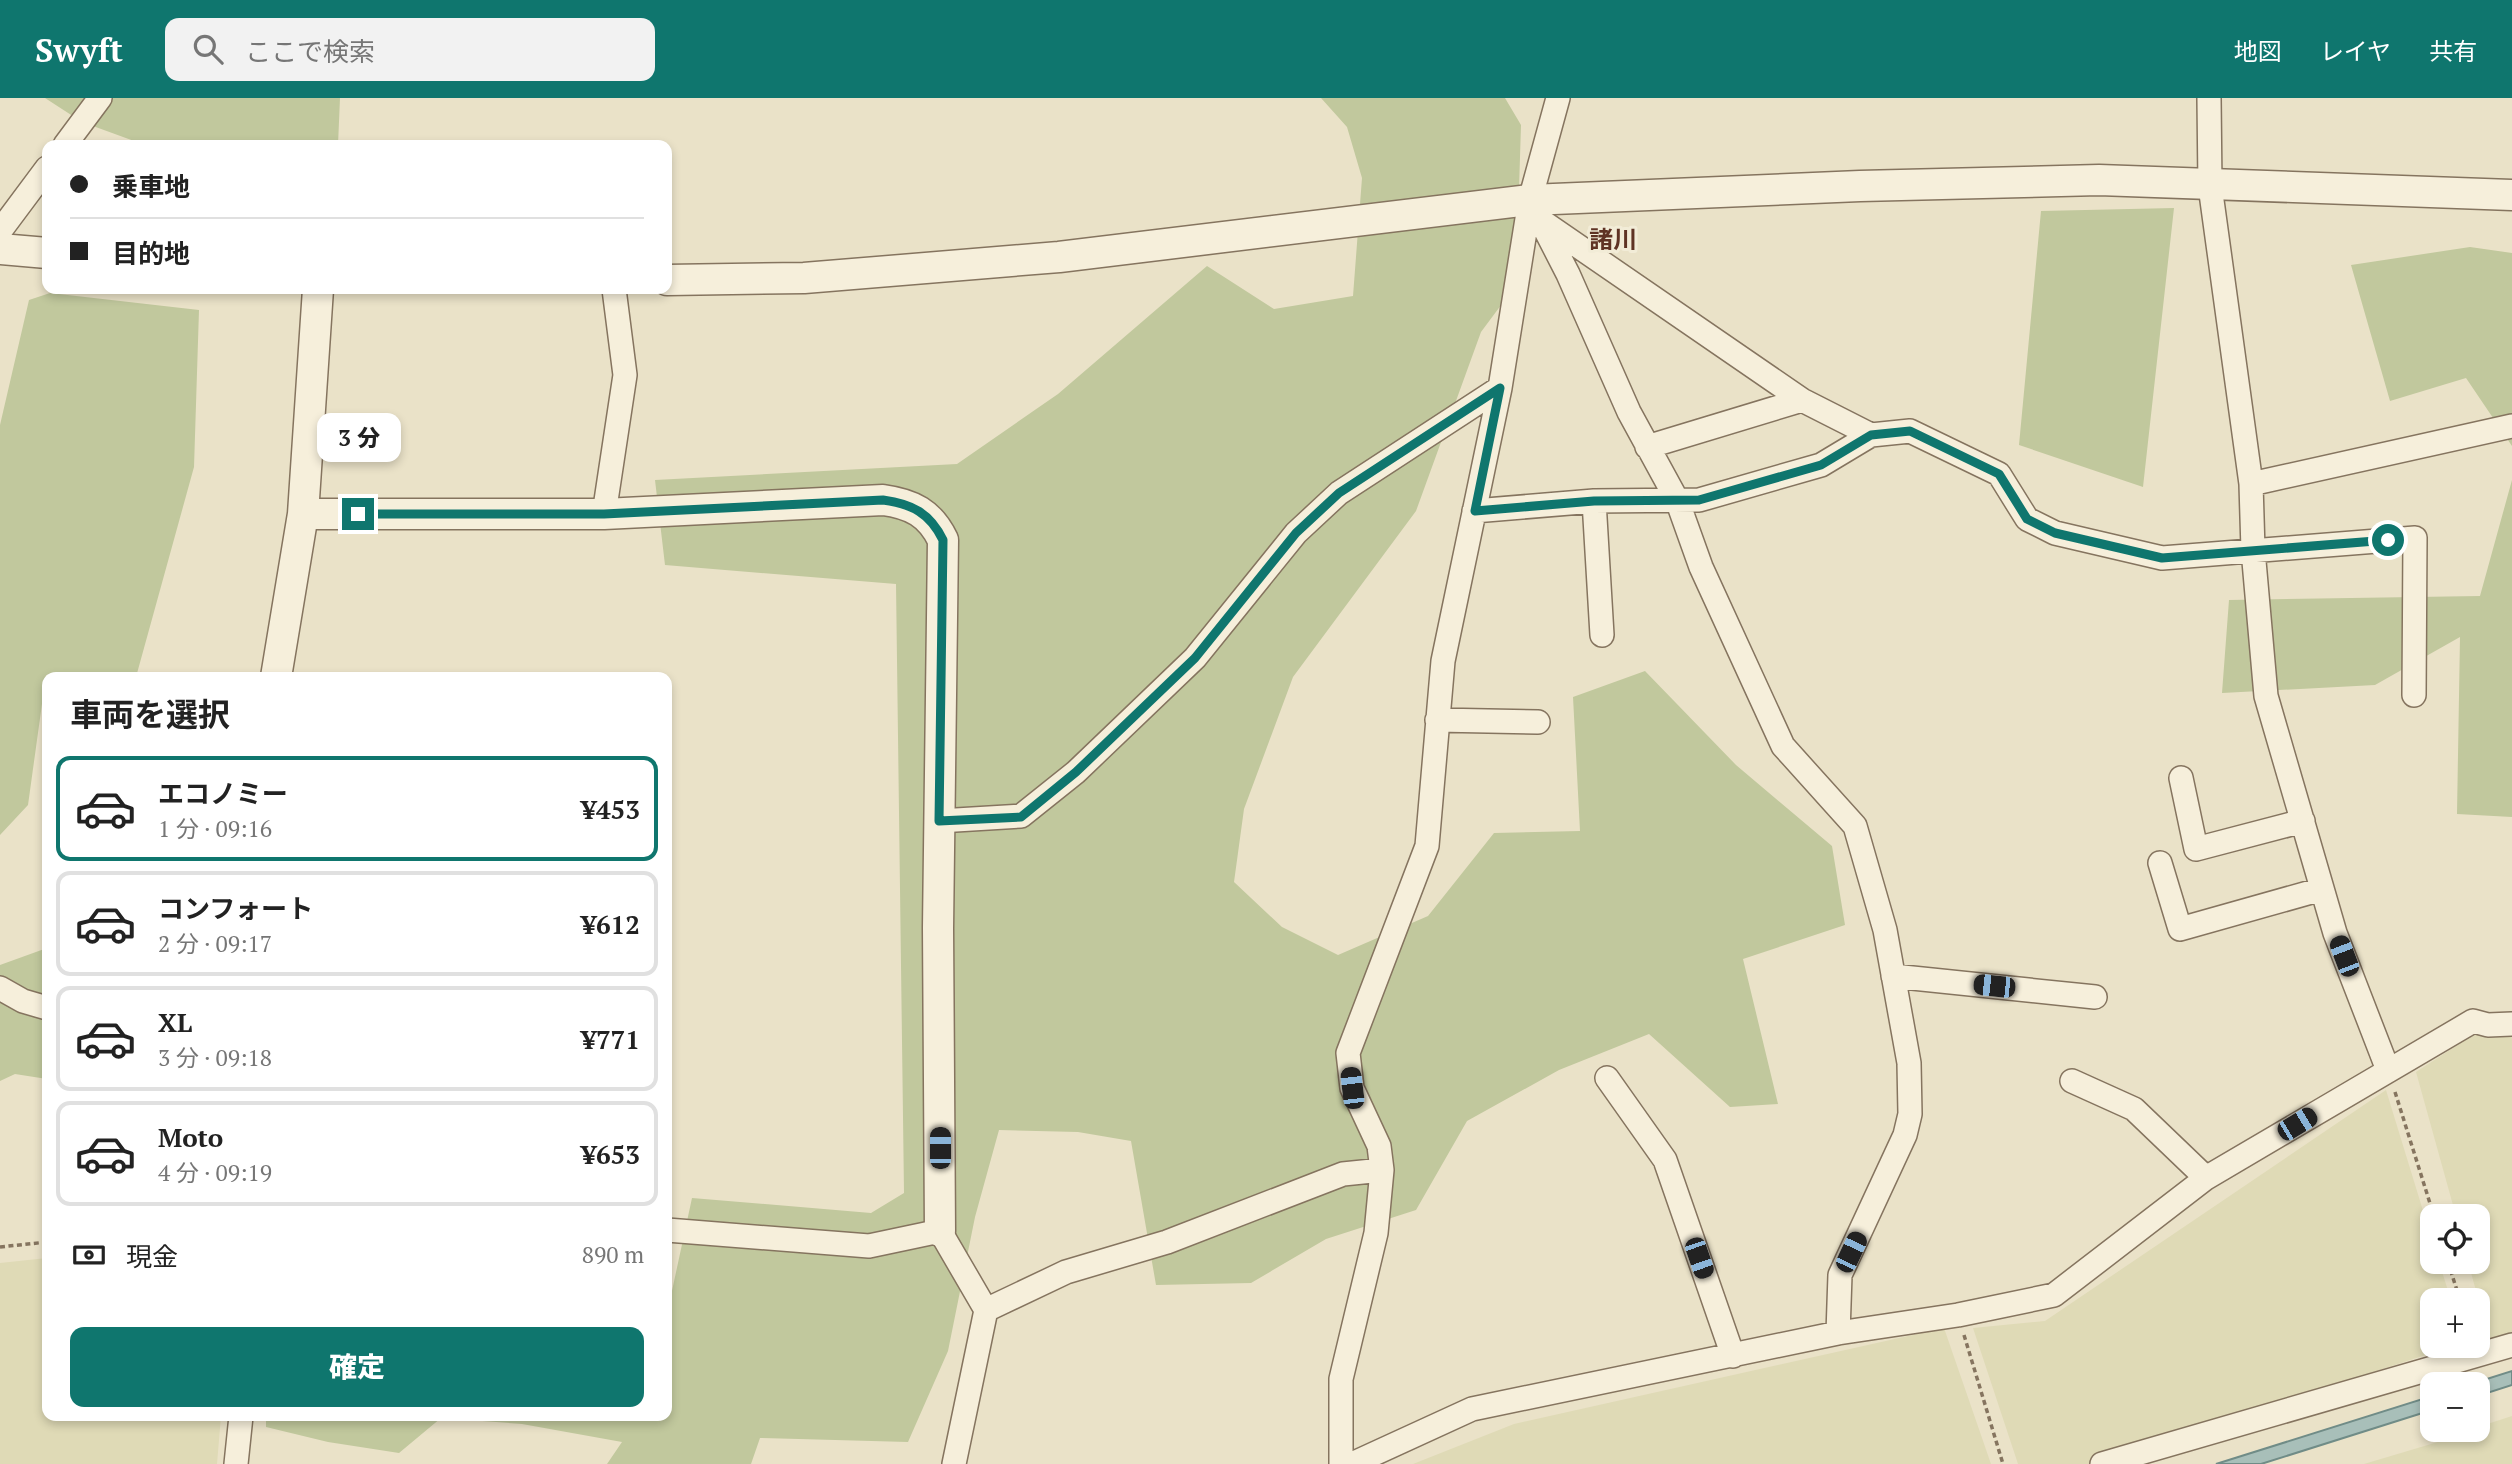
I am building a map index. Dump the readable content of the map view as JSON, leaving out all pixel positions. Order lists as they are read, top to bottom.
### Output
{
  "districts": ["諸川"],
  "page": {
    "header": "Swyft",
    "search": "ここで検索",
    "nav": ["地図", "レイヤ", "共有"],
    "banner": ["乗車地", "目的地"],
    "bubble": "3 分",
    "heading": "車両を選択",
    "list": [
      {
        "name": "エコノミー",
        "note": "1 分 · 09:16",
        "value": "¥453"
      },
      {
        "name": "コンフォート",
        "note": "2 分 · 09:17",
        "value": "¥612"
      },
      {
        "name": "XL",
        "note": "3 分 · 09:18",
        "value": "¥771"
      },
      {
        "name": "Moto",
        "note": "4 分 · 09:19",
        "value": "¥653"
      }
    ],
    "map_buttons": ["+", "−"],
    "pay": ["現金", "890 m"],
    "buttons": "確定"
  }
}
